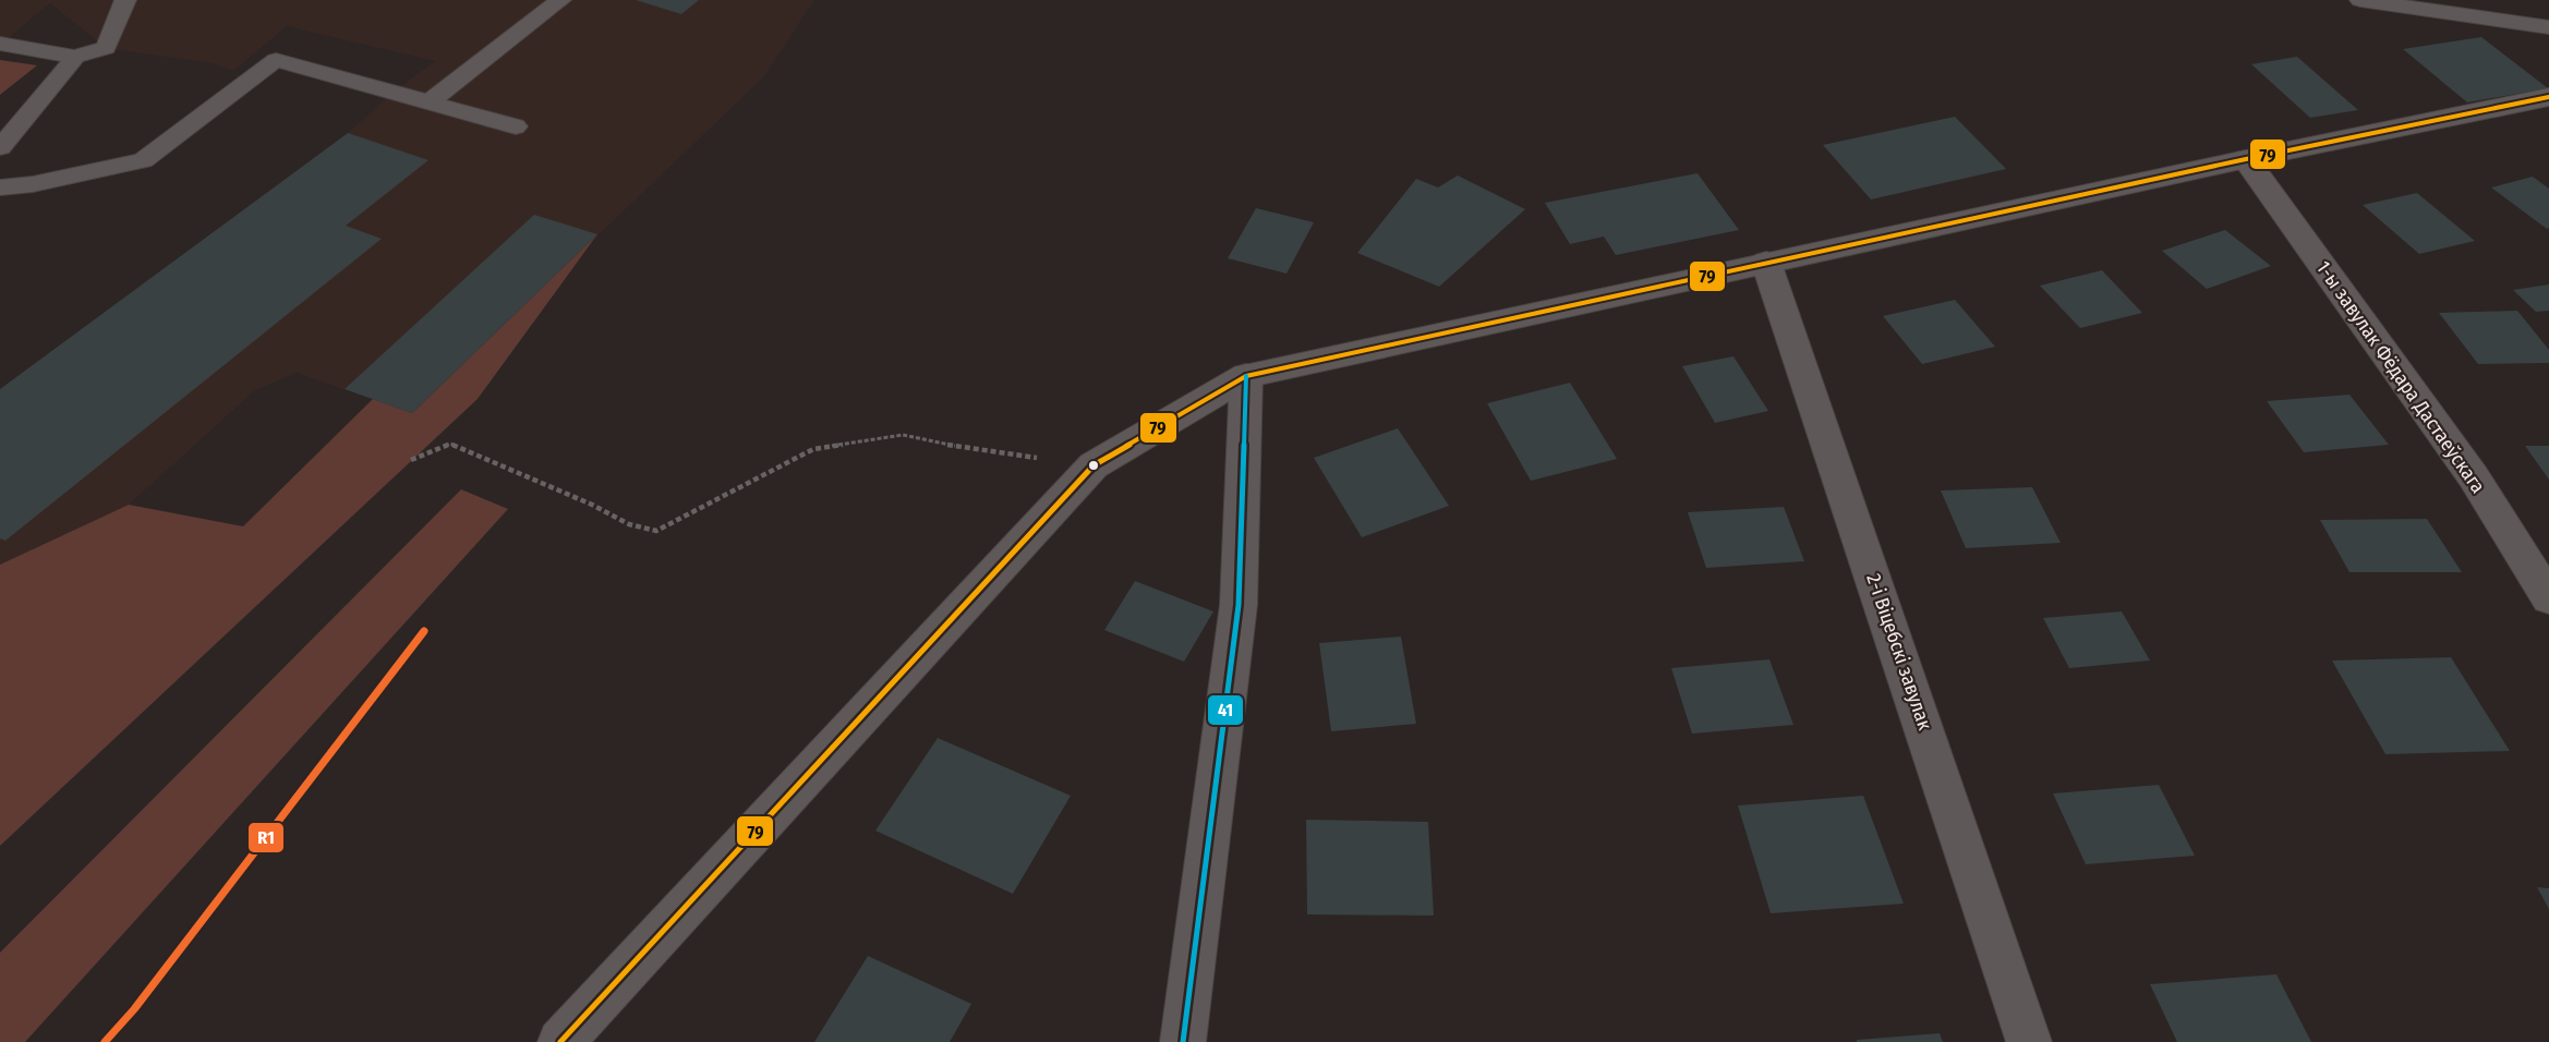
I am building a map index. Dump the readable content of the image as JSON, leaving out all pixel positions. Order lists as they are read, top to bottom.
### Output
{
  "streets": {
    "street": ["1-ы завулак Фёдара Дастаеўскага", "2-і Віцебскі завулак"]
  },
  "lines": ["transit line 79", "transit line 41", "transit line R1"]
}
